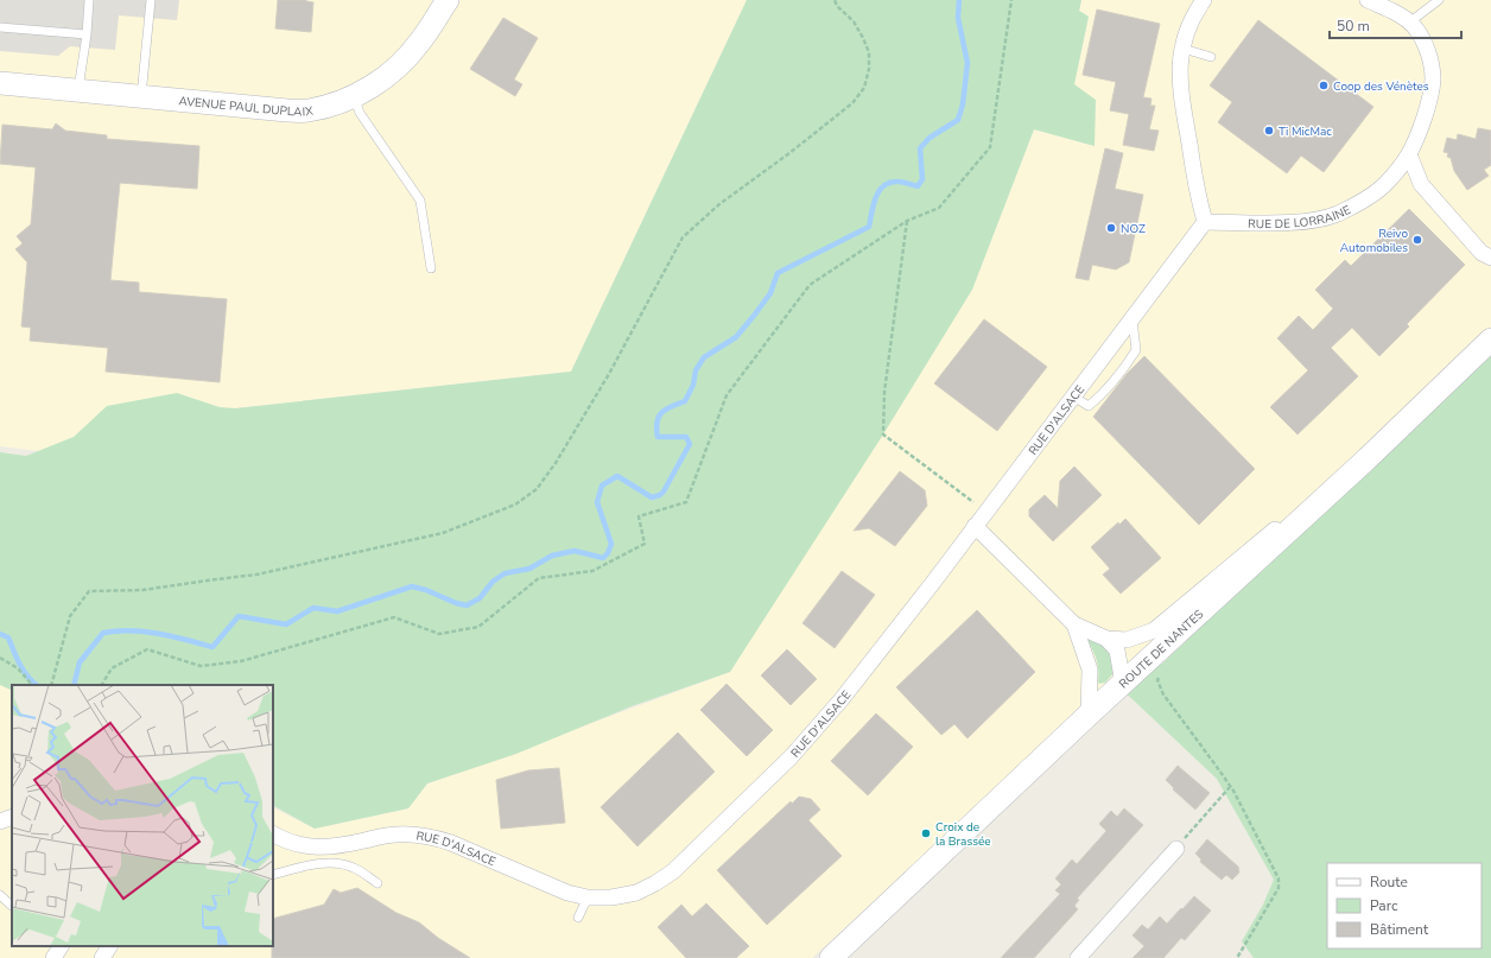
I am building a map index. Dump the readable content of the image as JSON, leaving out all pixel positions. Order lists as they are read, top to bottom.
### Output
{
  "streets": {
    "main road": ["AVENUE PAUL DUPLAIX", "ROUTE DE NANTES"],
    "street": ["RUE DE LORRAINE", "RUE D'ALSACE"]
  },
  "crossings": [
    ["RUE DE LORRAINE", "RUE D'ALSACE"]
  ],
  "places": [
    "Coop des Vénètes",
    "Ti MicMac",
    "NOZ",
    "Reivo Automobiles",
    "Croix de la Brassée"
  ],
  "legend": ["Route", "Parc", "Bâtiment"],
  "scale_bar": "50 m"
}
